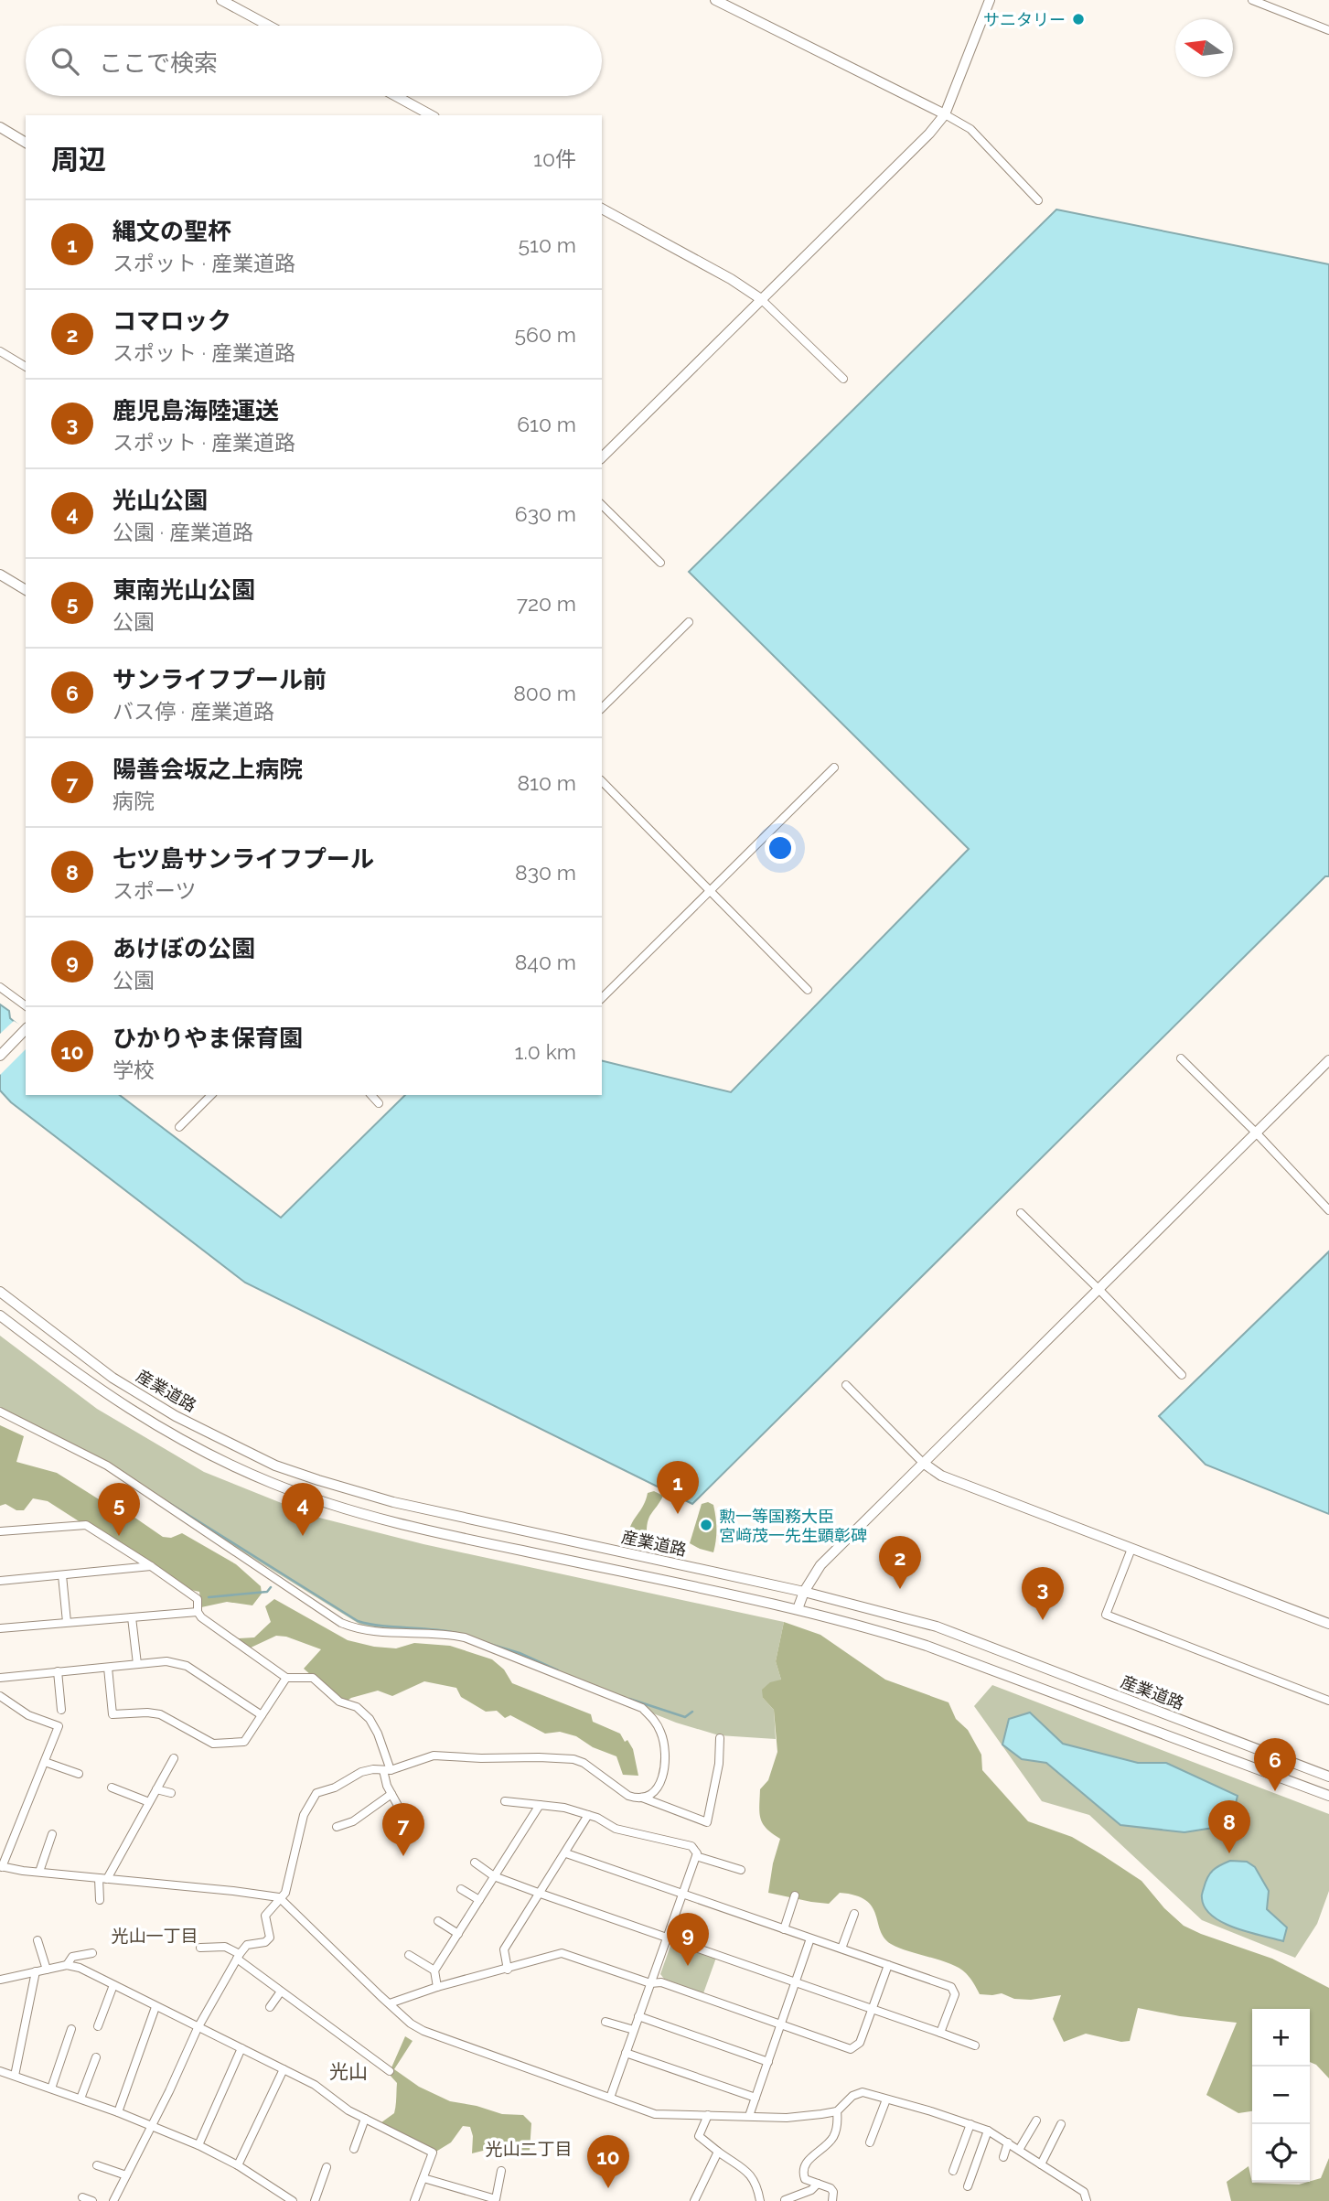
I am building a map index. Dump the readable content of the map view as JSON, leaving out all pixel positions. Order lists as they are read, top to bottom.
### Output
{
  "streets": {
    "main road": ["産業道路"]
  },
  "districts": ["光山一丁目", "光山", "光山二丁目"],
  "places": ["サニタリー", "勲一等国務大臣 宮﨑茂一先生顕彰碑"],
  "north": "left",
  "page": {
    "search": "ここで検索",
    "heading": ["周辺", "10件"],
    "list": [
      {
        "mark": "1",
        "name": "縄文の聖杯",
        "note": "スポット · 産業道路",
        "value": "510 m"
      },
      {
        "mark": "2",
        "name": "コマロック",
        "note": "スポット · 産業道路",
        "value": "560 m"
      },
      {
        "mark": "3",
        "name": "鹿児島海陸運送",
        "note": "スポット · 産業道路",
        "value": "610 m"
      },
      {
        "mark": "4",
        "name": "光山公園",
        "note": "公園 · 産業道路",
        "value": "630 m"
      },
      {
        "mark": "5",
        "name": "東南光山公園",
        "note": "公園",
        "value": "720 m"
      },
      {
        "mark": "6",
        "name": "サンライフプール前",
        "note": "バス停 · 産業道路",
        "value": "800 m"
      },
      {
        "mark": "7",
        "name": "陽善会坂之上病院",
        "note": "病院",
        "value": "810 m"
      },
      {
        "mark": "8",
        "name": "七ツ島サンライフプール",
        "note": "スポーツ",
        "value": "830 m"
      },
      {
        "mark": "9",
        "name": "あけぼの公園",
        "note": "公園",
        "value": "840 m"
      },
      {
        "mark": "10",
        "name": "ひかりやま保育園",
        "note": "学校",
        "value": "1.0 km"
      }
    ],
    "pins": [
      "1",
      "4",
      "5",
      "2",
      "3",
      "6",
      "8",
      "7",
      "9",
      "10"
    ],
    "map_buttons": ["+", "−"]
  }
}
